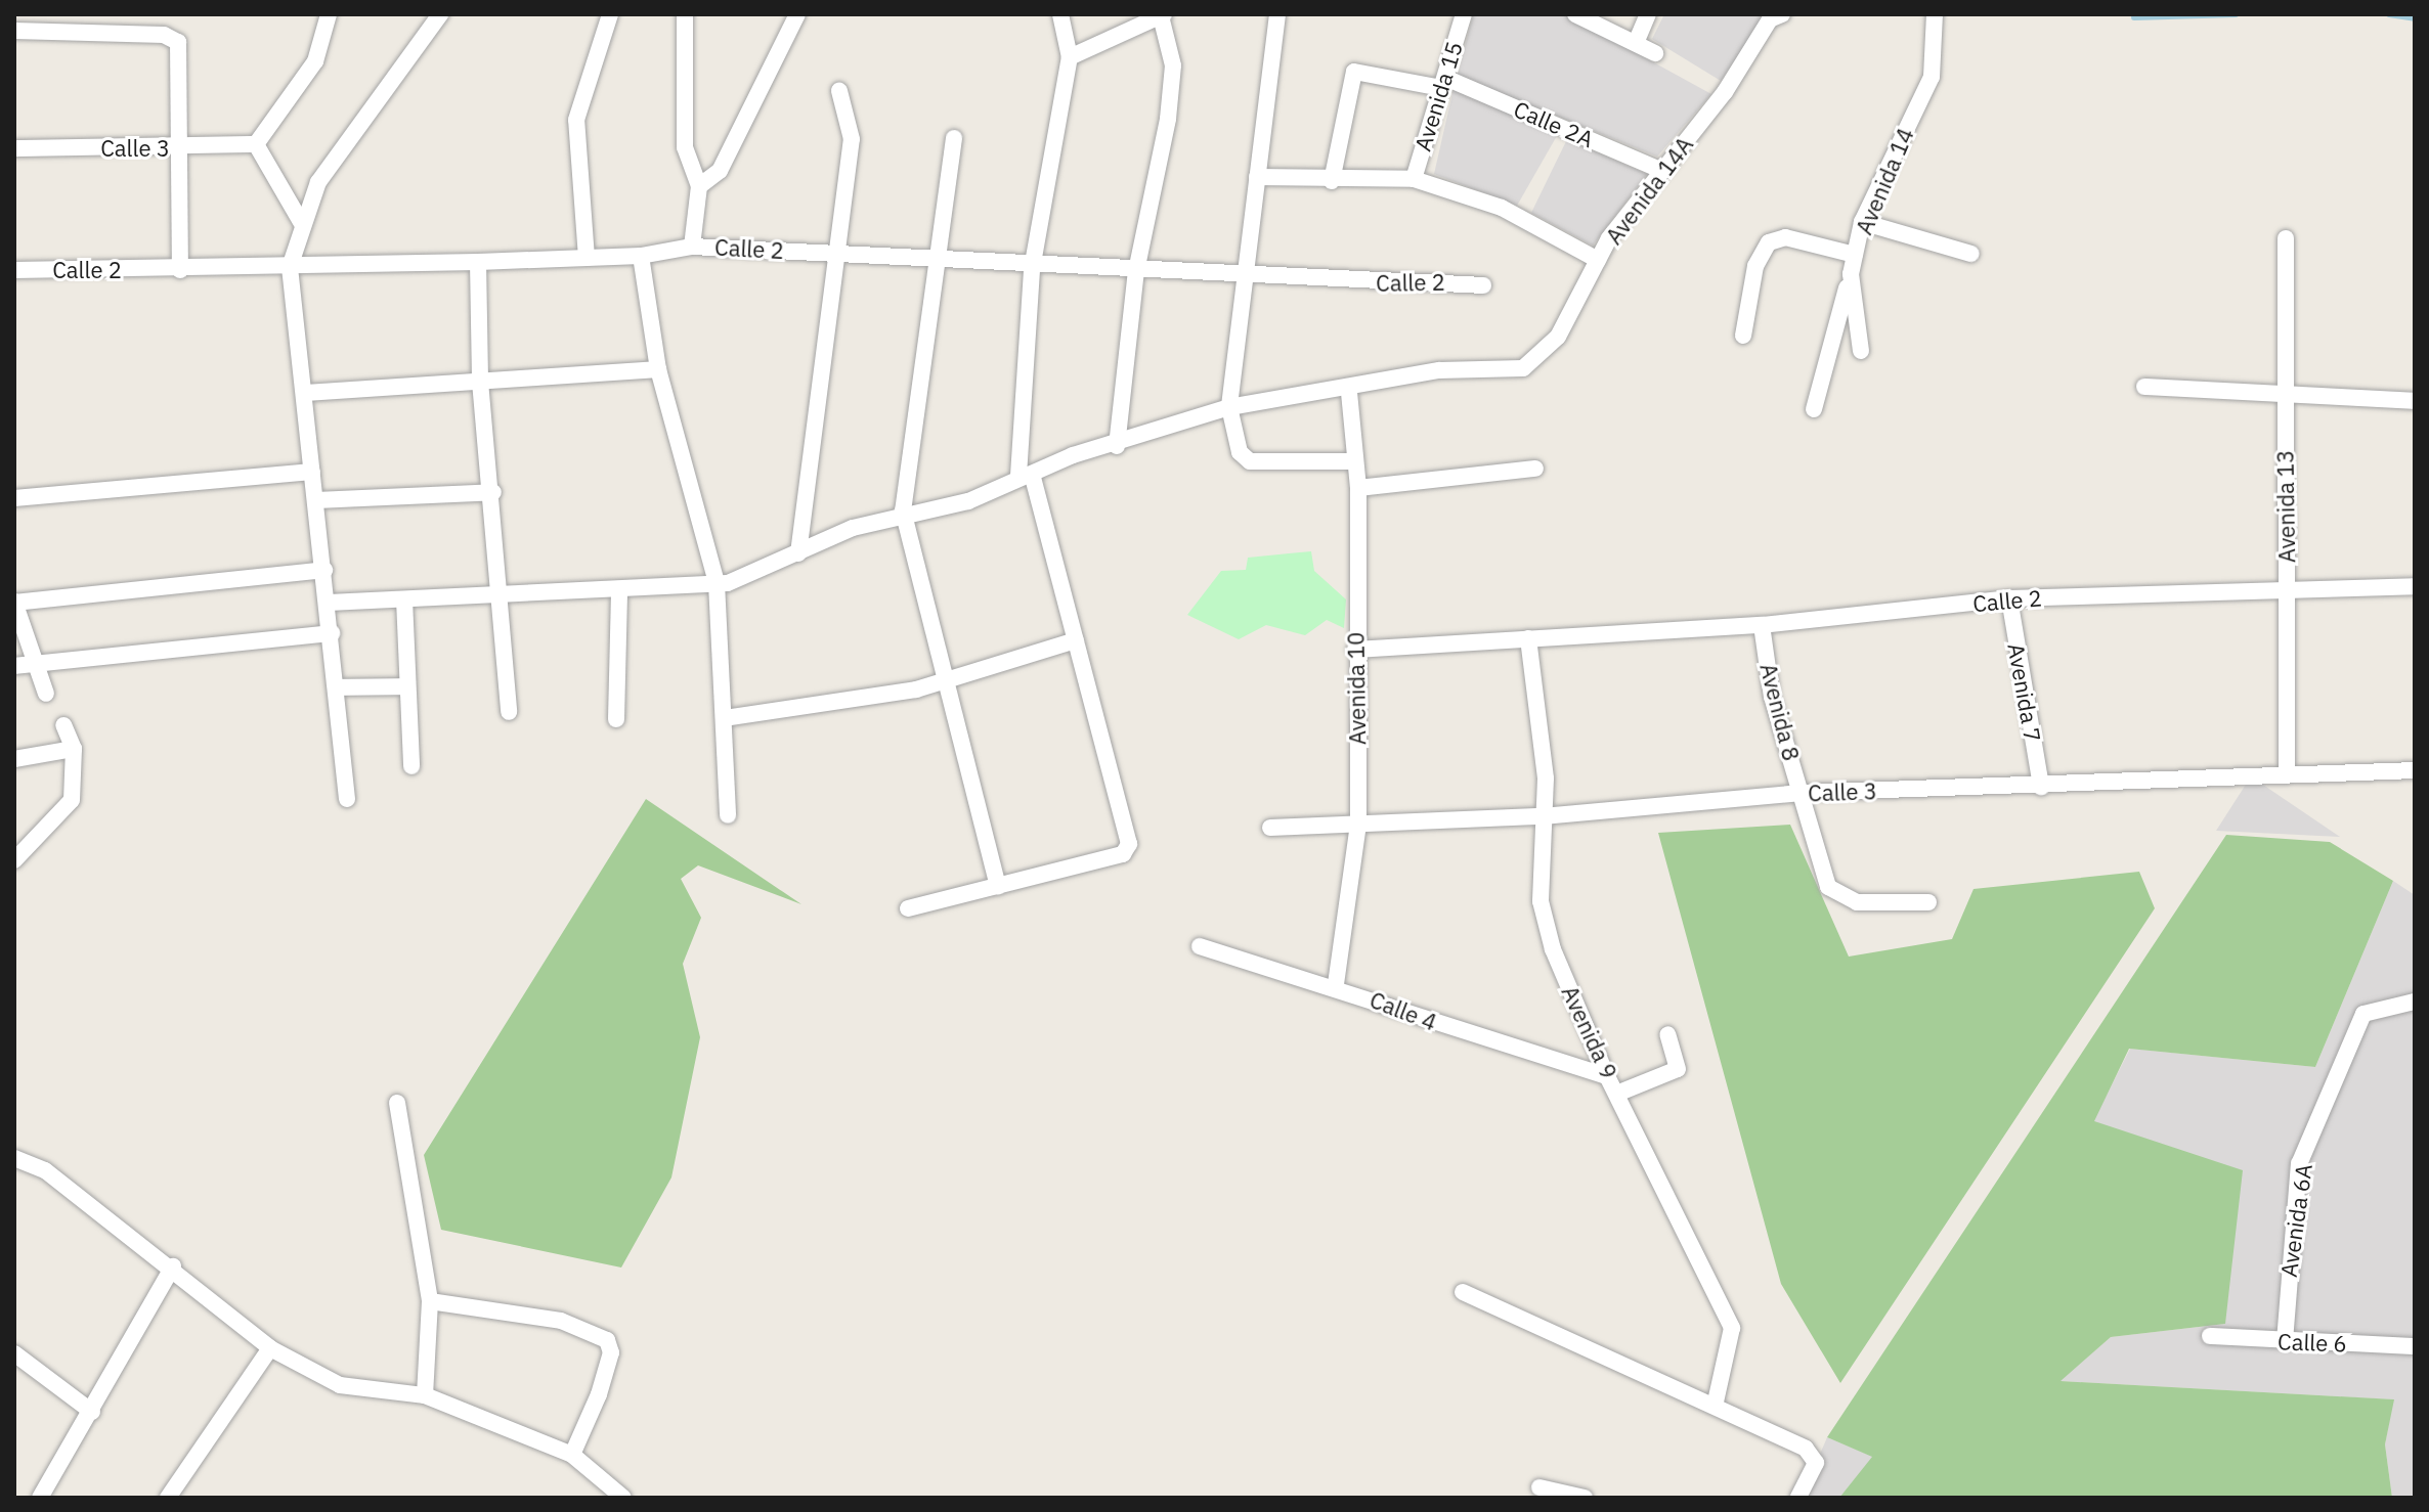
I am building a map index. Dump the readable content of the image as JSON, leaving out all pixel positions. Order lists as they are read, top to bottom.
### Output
{
  "streets": {
    "street": [
      "Avenida 15",
      "Calle 2A",
      "Calle 3",
      "Avenida 14",
      "Avenida 14A",
      "Calle 2",
      "Avenida 13",
      "Avenida 10",
      "Avenida 7",
      "Avenida 8",
      "Calle 4",
      "Avenida 9",
      "Avenida 6A",
      "Calle 6"
    ]
  },
  "crossings": [
    ["Avenida 15", "Calle 2A"],
    ["Calle 2A", "Avenida 14A"],
    ["Calle 3", "Avenida 13"],
    ["Calle 3", "Avenida 10"],
    ["Calle 3", "Avenida 7"],
    ["Calle 3", "Avenida 8"],
    ["Calle 3", "Avenida 9"],
    ["Avenida 14A", "Avenida 10"],
    ["Calle 2", "Avenida 13"],
    ["Calle 2", "Avenida 10"],
    ["Calle 2", "Avenida 7"],
    ["Calle 2", "Avenida 8"],
    ["Calle 2", "Avenida 9"],
    ["Avenida 10", "Calle 4"],
    ["Calle 4", "Avenida 9"],
    ["Avenida 6A", "Calle 6"]
  ]
}
